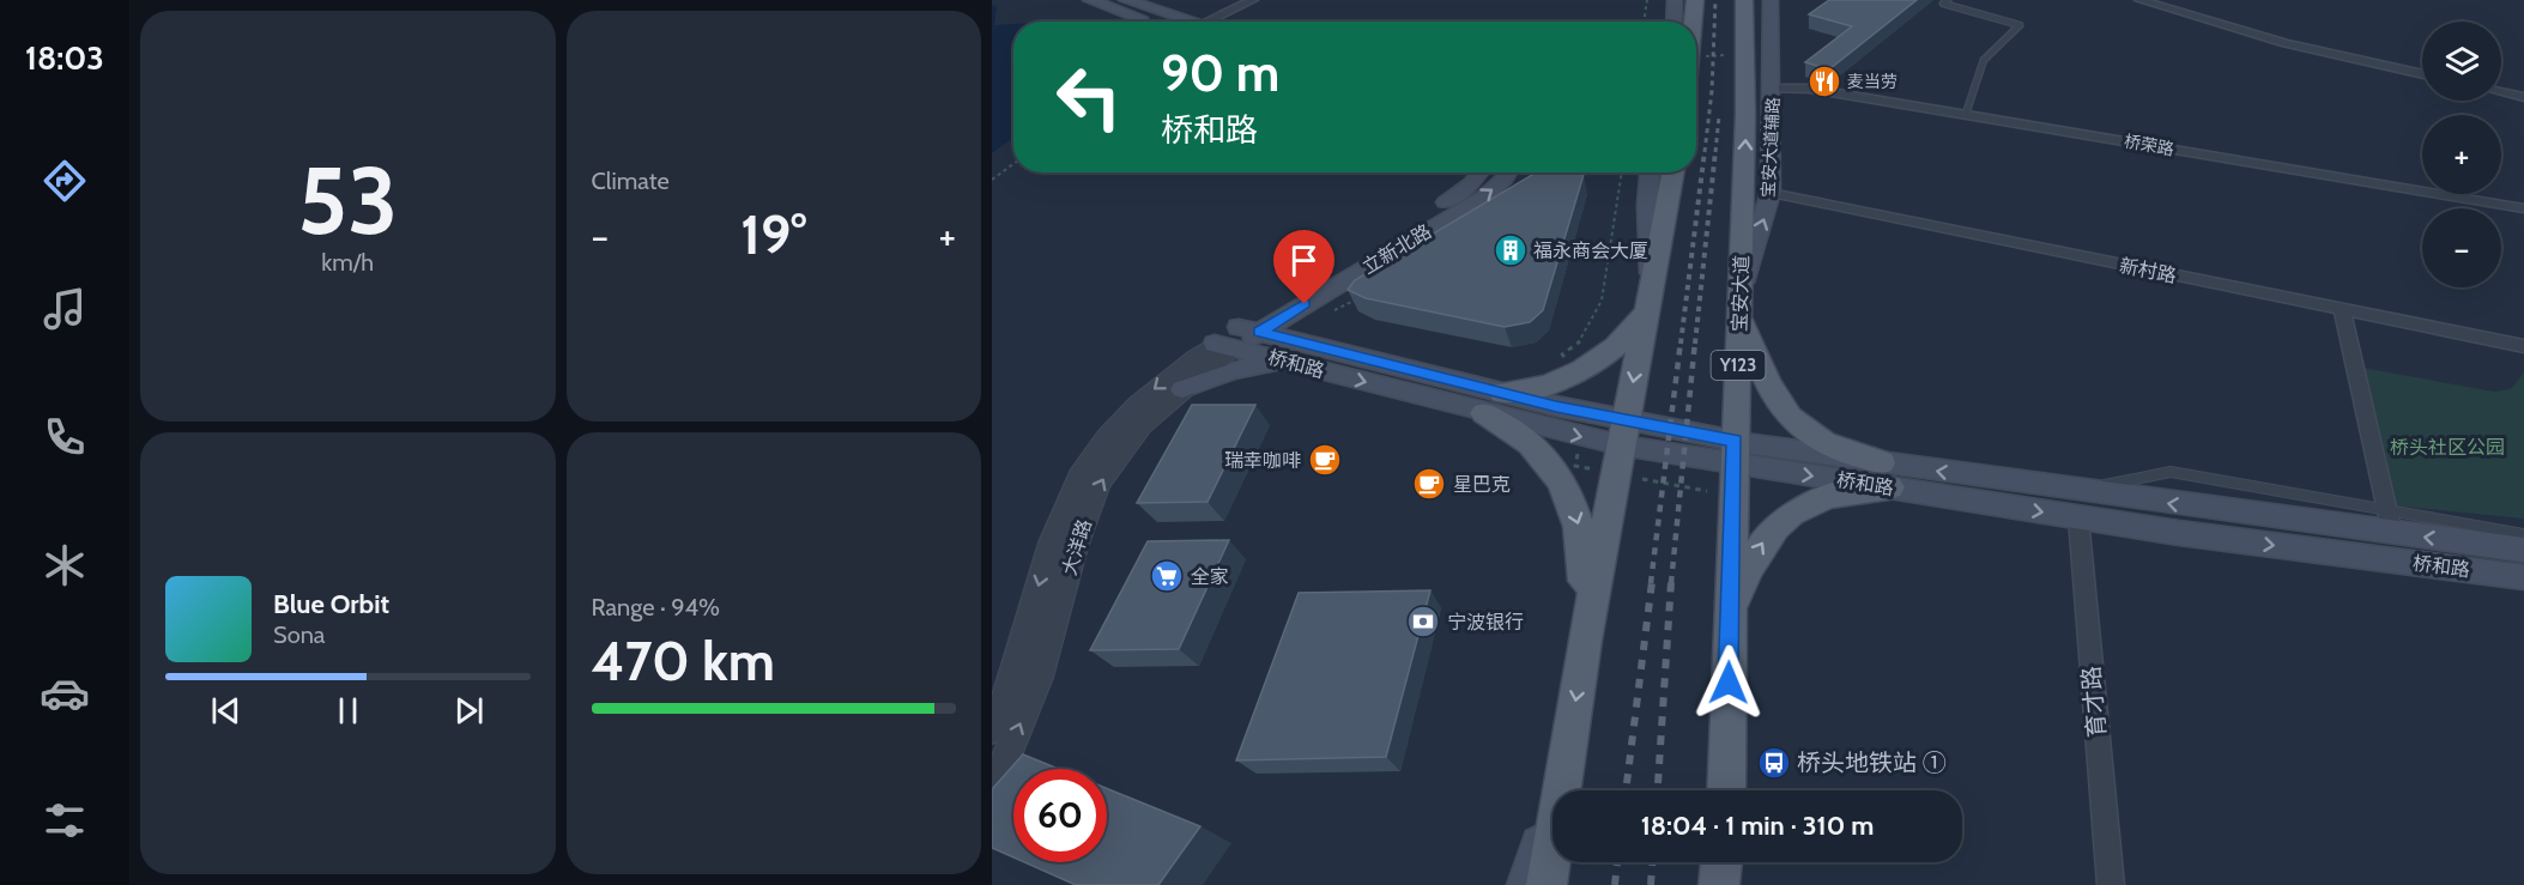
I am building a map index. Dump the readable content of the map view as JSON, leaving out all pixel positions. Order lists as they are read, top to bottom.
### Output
{
  "streets": {
    "main road": [
      "宝安大道辅路",
      "立新北路",
      "宝安大道",
      "桥和路",
      "Y123"
    ],
    "street": [
      "桥荣路",
      "新村路",
      "大洋路",
      "育才路"
    ]
  },
  "crossings": [
    ["桥荣路", "宝安大道辅路"],
    ["宝安大道辅路", "新村路"],
    ["宝安大道辅路", "宝安大道"],
    ["立新北路", "桥和路"],
    ["立新北路", "大洋路"],
    ["宝安大道", "桥和路"],
    ["桥和路", "大洋路"],
    ["桥和路", "育才路"]
  ],
  "parks": ["桥头社区公园"],
  "places": {
    "restaurant": ["麦当劳"],
    "building": ["福永商会大厦"],
    "cafe": ["瑞幸咖啡", "星巴克"],
    "supermarket": ["全家"],
    "bank": ["宁波银行"],
    "bus stop": ["桥头地铁站 ①"]
  },
  "page": {
    "tabs": "18:03",
    "tile": [
      ["53", "km/h"],
      "Climate",
      ["Range · 94%", "470 km"]
    ],
    "map_buttons": ["+", "−"],
    "turn": ["90 m", "桥和路"],
    "heat": ["−", "19°", "+"],
    "song": ["Blue Orbit", "Sona"],
    "limit": "60",
    "trip": "18:04 · 1 min · 310 m"
  }
}
